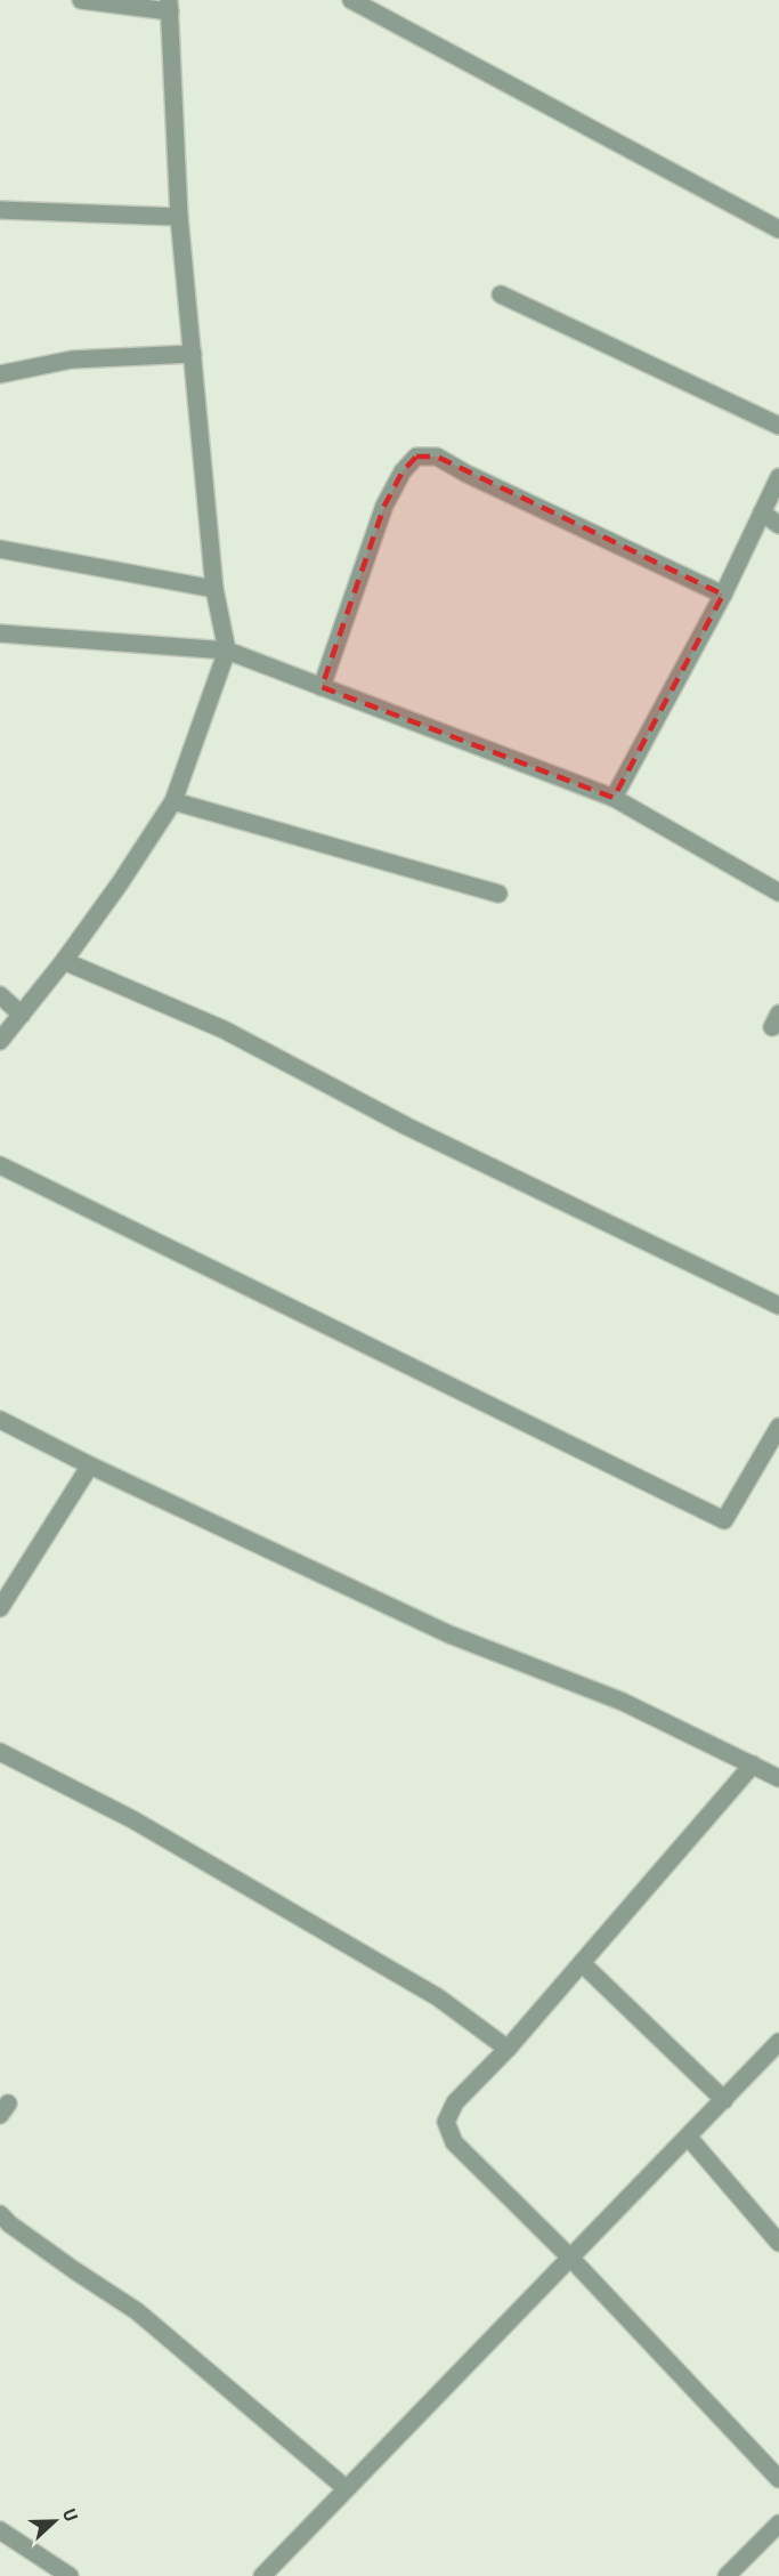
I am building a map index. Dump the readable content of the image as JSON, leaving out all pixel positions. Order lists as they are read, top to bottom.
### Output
{
  "north": "right"
}
